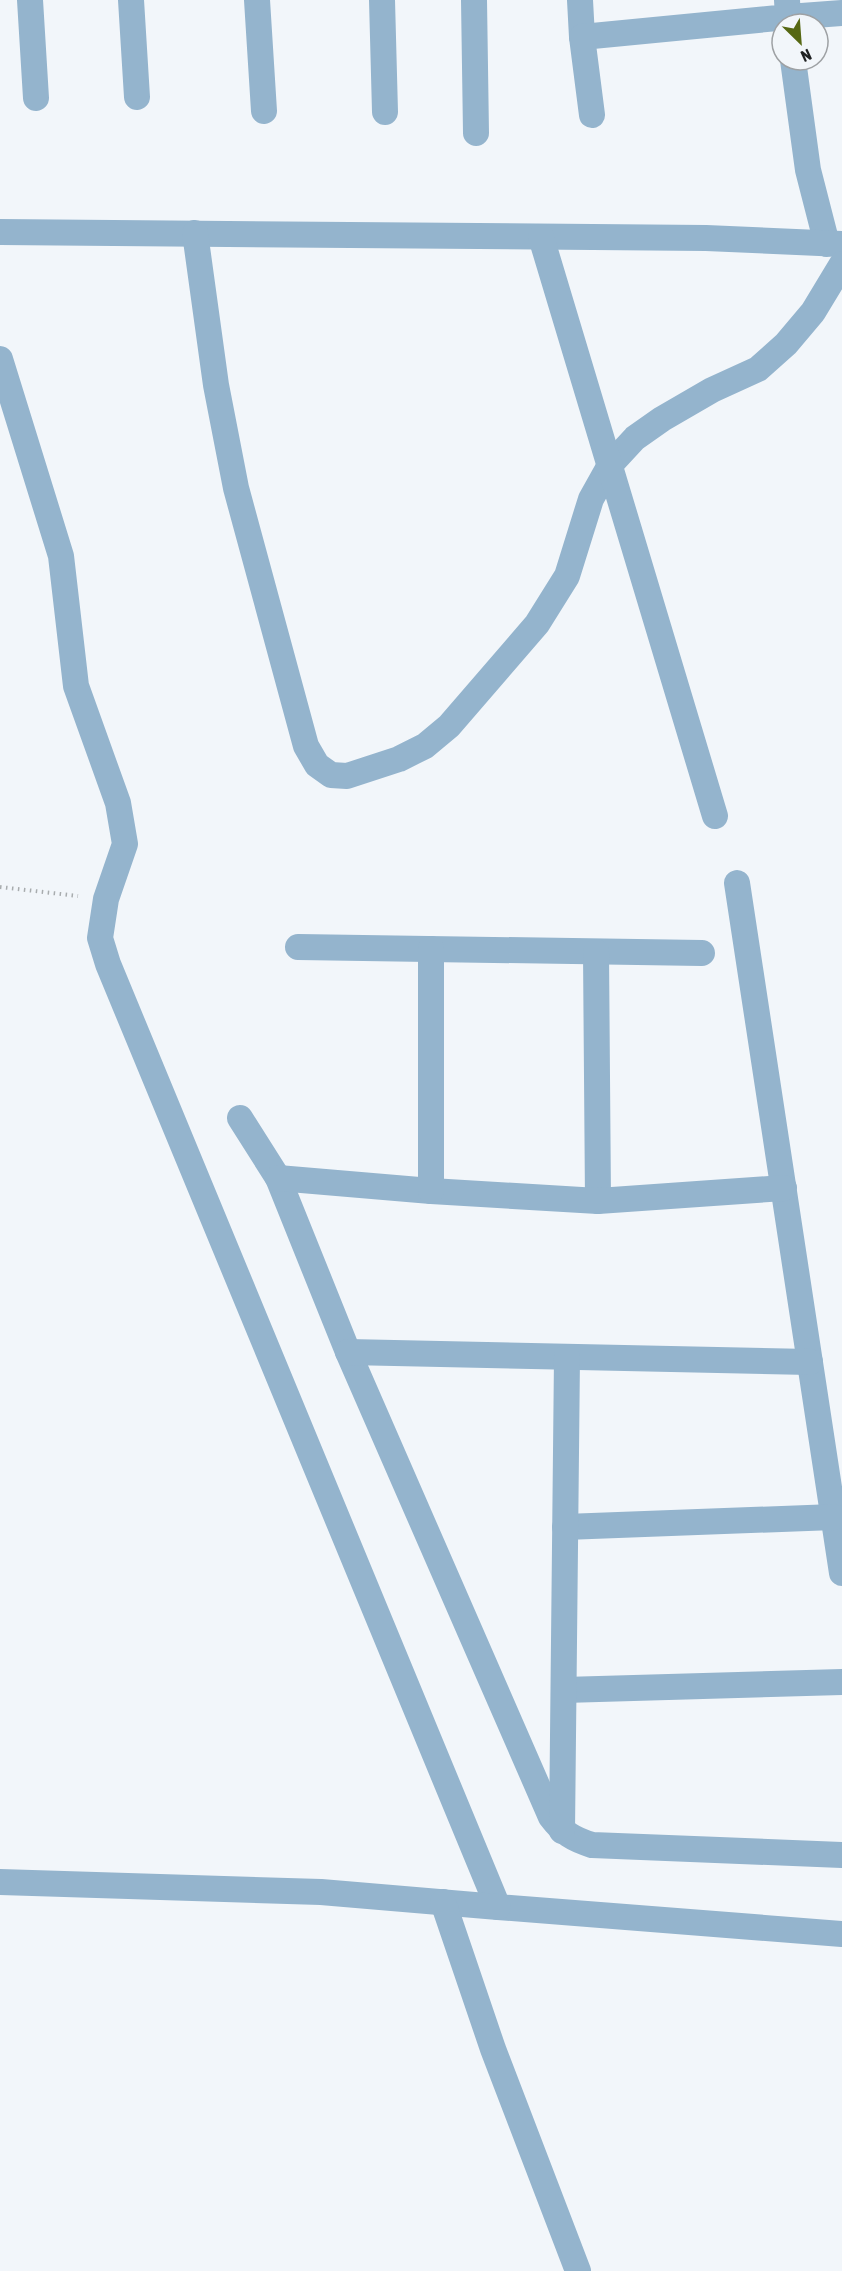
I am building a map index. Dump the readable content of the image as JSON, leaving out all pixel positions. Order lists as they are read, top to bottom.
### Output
{
  "north": "bottom right"
}
